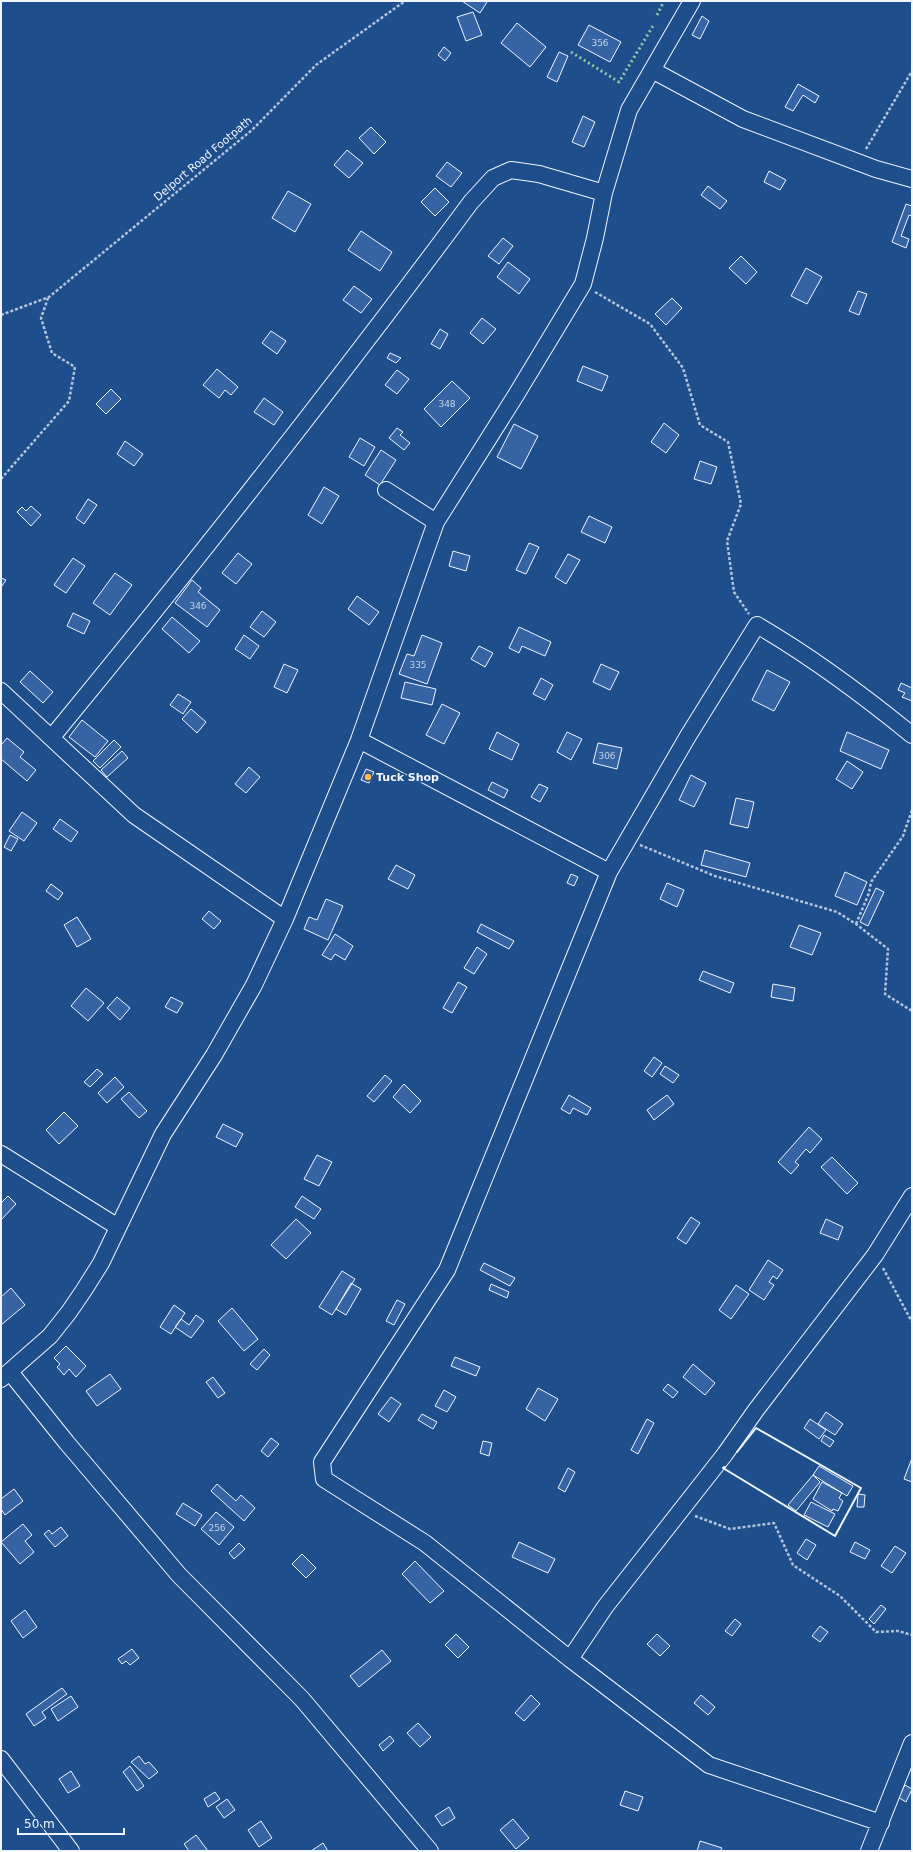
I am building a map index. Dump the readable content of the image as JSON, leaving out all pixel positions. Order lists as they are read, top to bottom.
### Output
{
  "streets": {
    "path": ["Delport Road Footpath"]
  },
  "places": ["Tuck Shop"],
  "house_numbers": [
    "356",
    "348",
    "346",
    "335",
    "306",
    "256"
  ],
  "scale_bar": "50 m"
}
